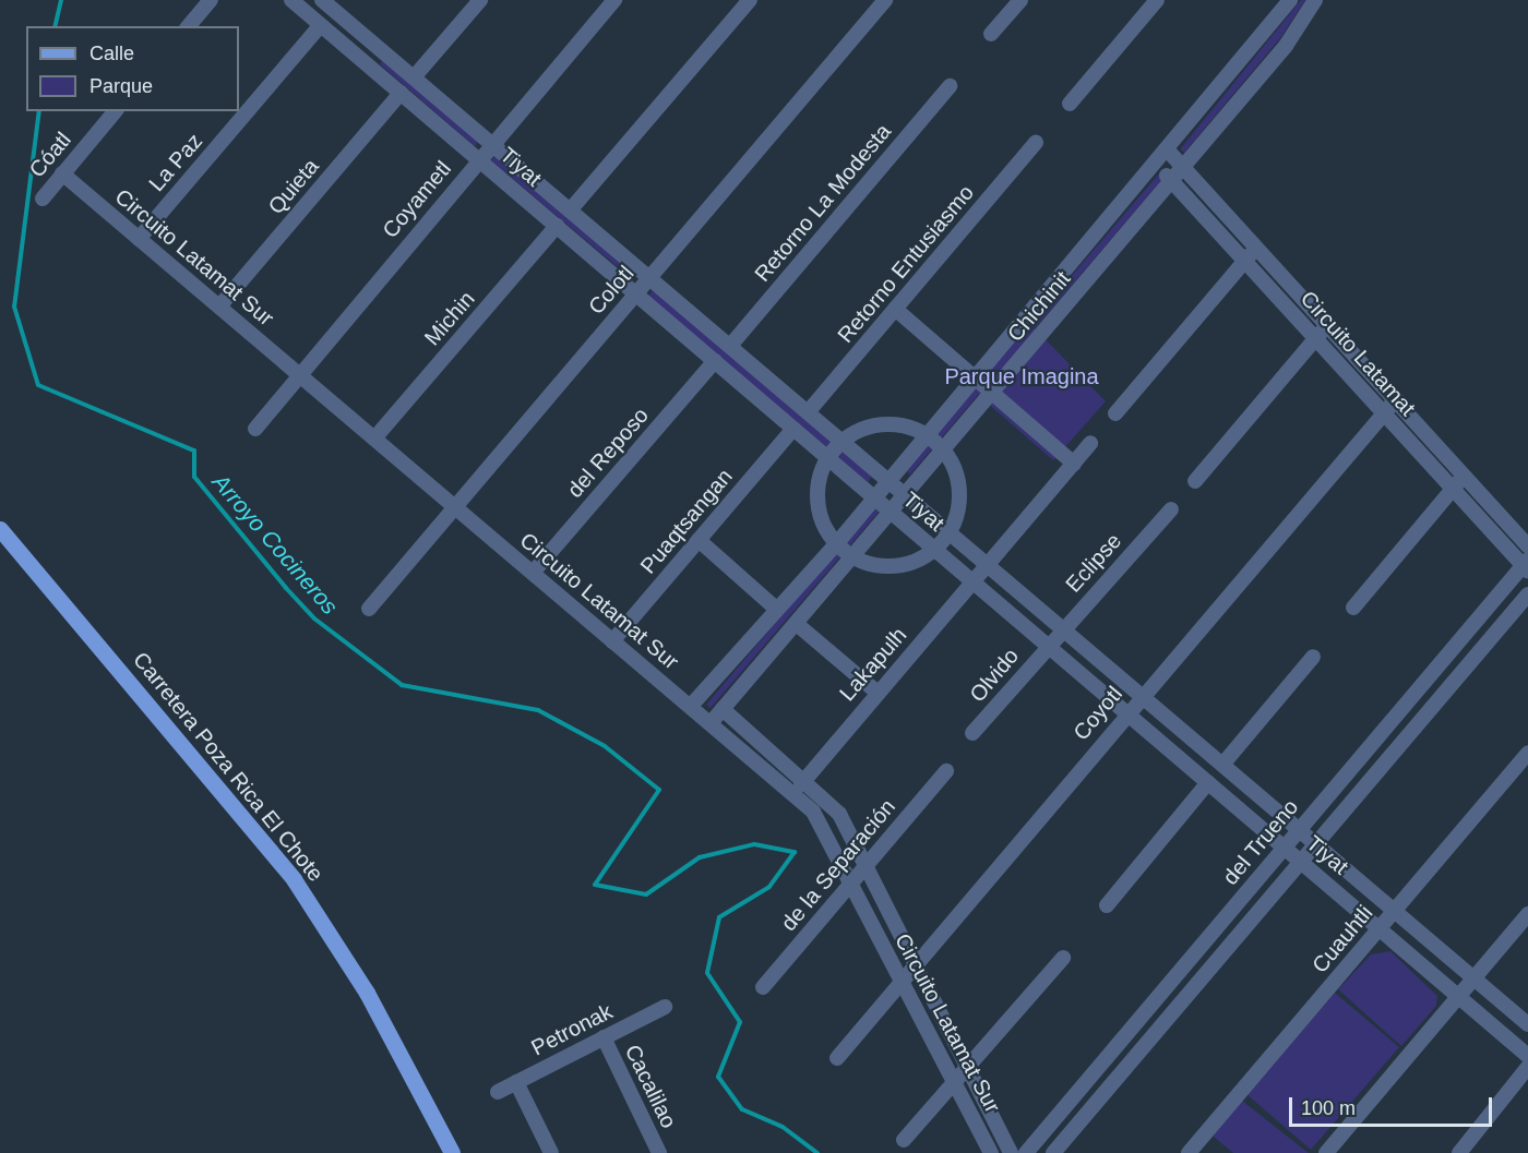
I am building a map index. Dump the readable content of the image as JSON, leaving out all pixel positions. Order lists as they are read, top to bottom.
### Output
{
  "streets": {
    "main road": ["Carretera Poza Rica El Chote"],
    "street": [
      "Cóatl",
      "La Paz",
      "Tiyat",
      "Quieta",
      "Coyametl",
      "Retorno La Modesta",
      "Circuito Latamat Sur",
      "Retorno Entusiasmo",
      "Colotl",
      "Chichinit",
      "Michin",
      "Circuito Latamat",
      "del Reposo",
      "Puaqtsangan",
      "Eclipse",
      "Lakapulh",
      "Olvido",
      "Coyotl",
      "del Trueno",
      "de la Separación",
      "Cuauhtli",
      "Petronak",
      "Cacalilao"
    ]
  },
  "crossings": [
    ["Cóatl", "Circuito Latamat Sur"],
    ["La Paz", "Tiyat"],
    ["La Paz", "Circuito Latamat Sur"],
    ["Tiyat", "Quieta"],
    ["Tiyat", "Coyametl"],
    ["Tiyat", "Retorno La Modesta"],
    ["Tiyat", "Retorno Entusiasmo"],
    ["Tiyat", "Colotl"],
    ["Tiyat", "Chichinit"],
    ["Tiyat", "Michin"],
    ["Tiyat", "del Reposo"],
    ["Tiyat", "Puaqtsangan"],
    ["Tiyat", "Eclipse"],
    ["Tiyat", "Lakapulh"],
    ["Tiyat", "Olvido"],
    ["Tiyat", "Coyotl"],
    ["Tiyat", "del Trueno"],
    ["Tiyat", "Cuauhtli"],
    ["Quieta", "Circuito Latamat Sur"],
    ["Coyametl", "Circuito Latamat Sur"],
    ["Circuito Latamat Sur", "Colotl"],
    ["Circuito Latamat Sur", "Chichinit"],
    ["Circuito Latamat Sur", "Michin"],
    ["Circuito Latamat Sur", "del Reposo"],
    ["Circuito Latamat Sur", "Puaqtsangan"],
    ["Circuito Latamat Sur", "Lakapulh"],
    ["Circuito Latamat Sur", "Coyotl"],
    ["Circuito Latamat Sur", "de la Separación"],
    ["Chichinit", "Circuito Latamat"],
    ["Circuito Latamat", "Coyotl"],
    ["Circuito Latamat", "del Trueno"],
    ["Eclipse", "Olvido"],
    ["Petronak", "Cacalilao"]
  ],
  "water": ["Arroyo Cocineros"],
  "parks": ["Parque Imagina"],
  "legend": ["Calle", "Parque"],
  "scale_bar": "100 m"
}
